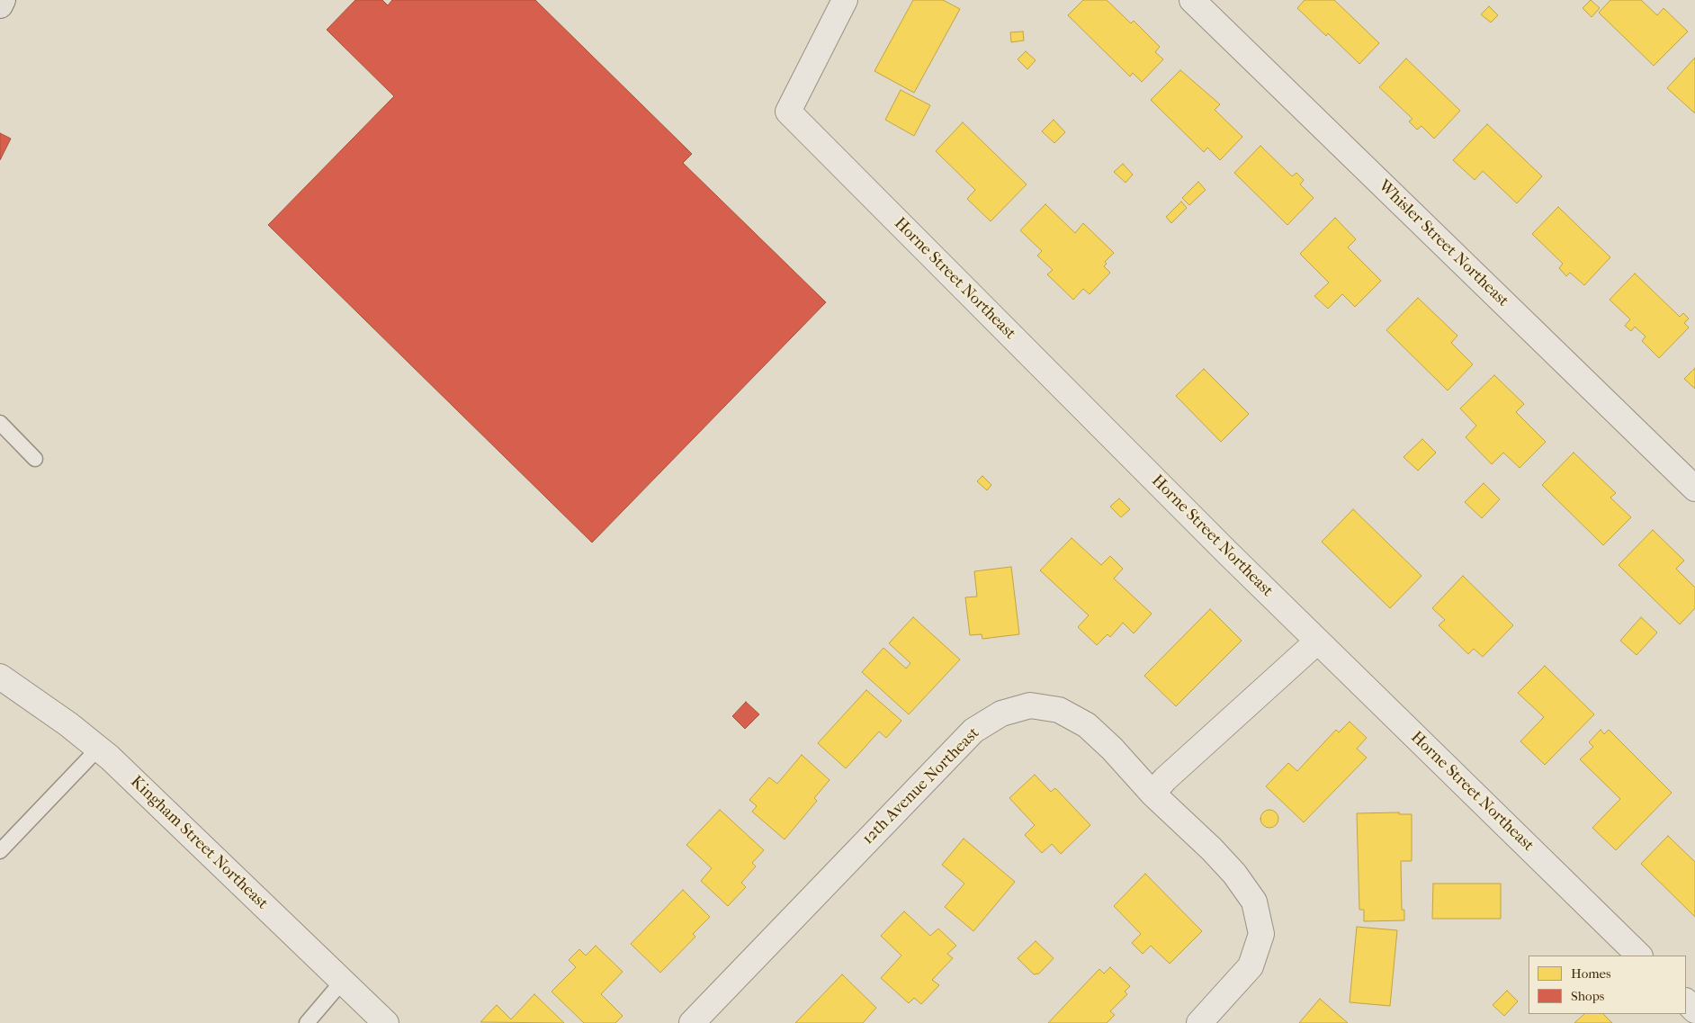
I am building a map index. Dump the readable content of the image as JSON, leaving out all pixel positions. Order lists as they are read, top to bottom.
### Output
{
  "streets": {
    "street": [
      "Whisler Street Northeast",
      "Horne Street Northeast",
      "12th Avenue Northeast",
      "Kingham Street Northeast"
    ]
  },
  "legend": ["Homes", "Shops"]
}
